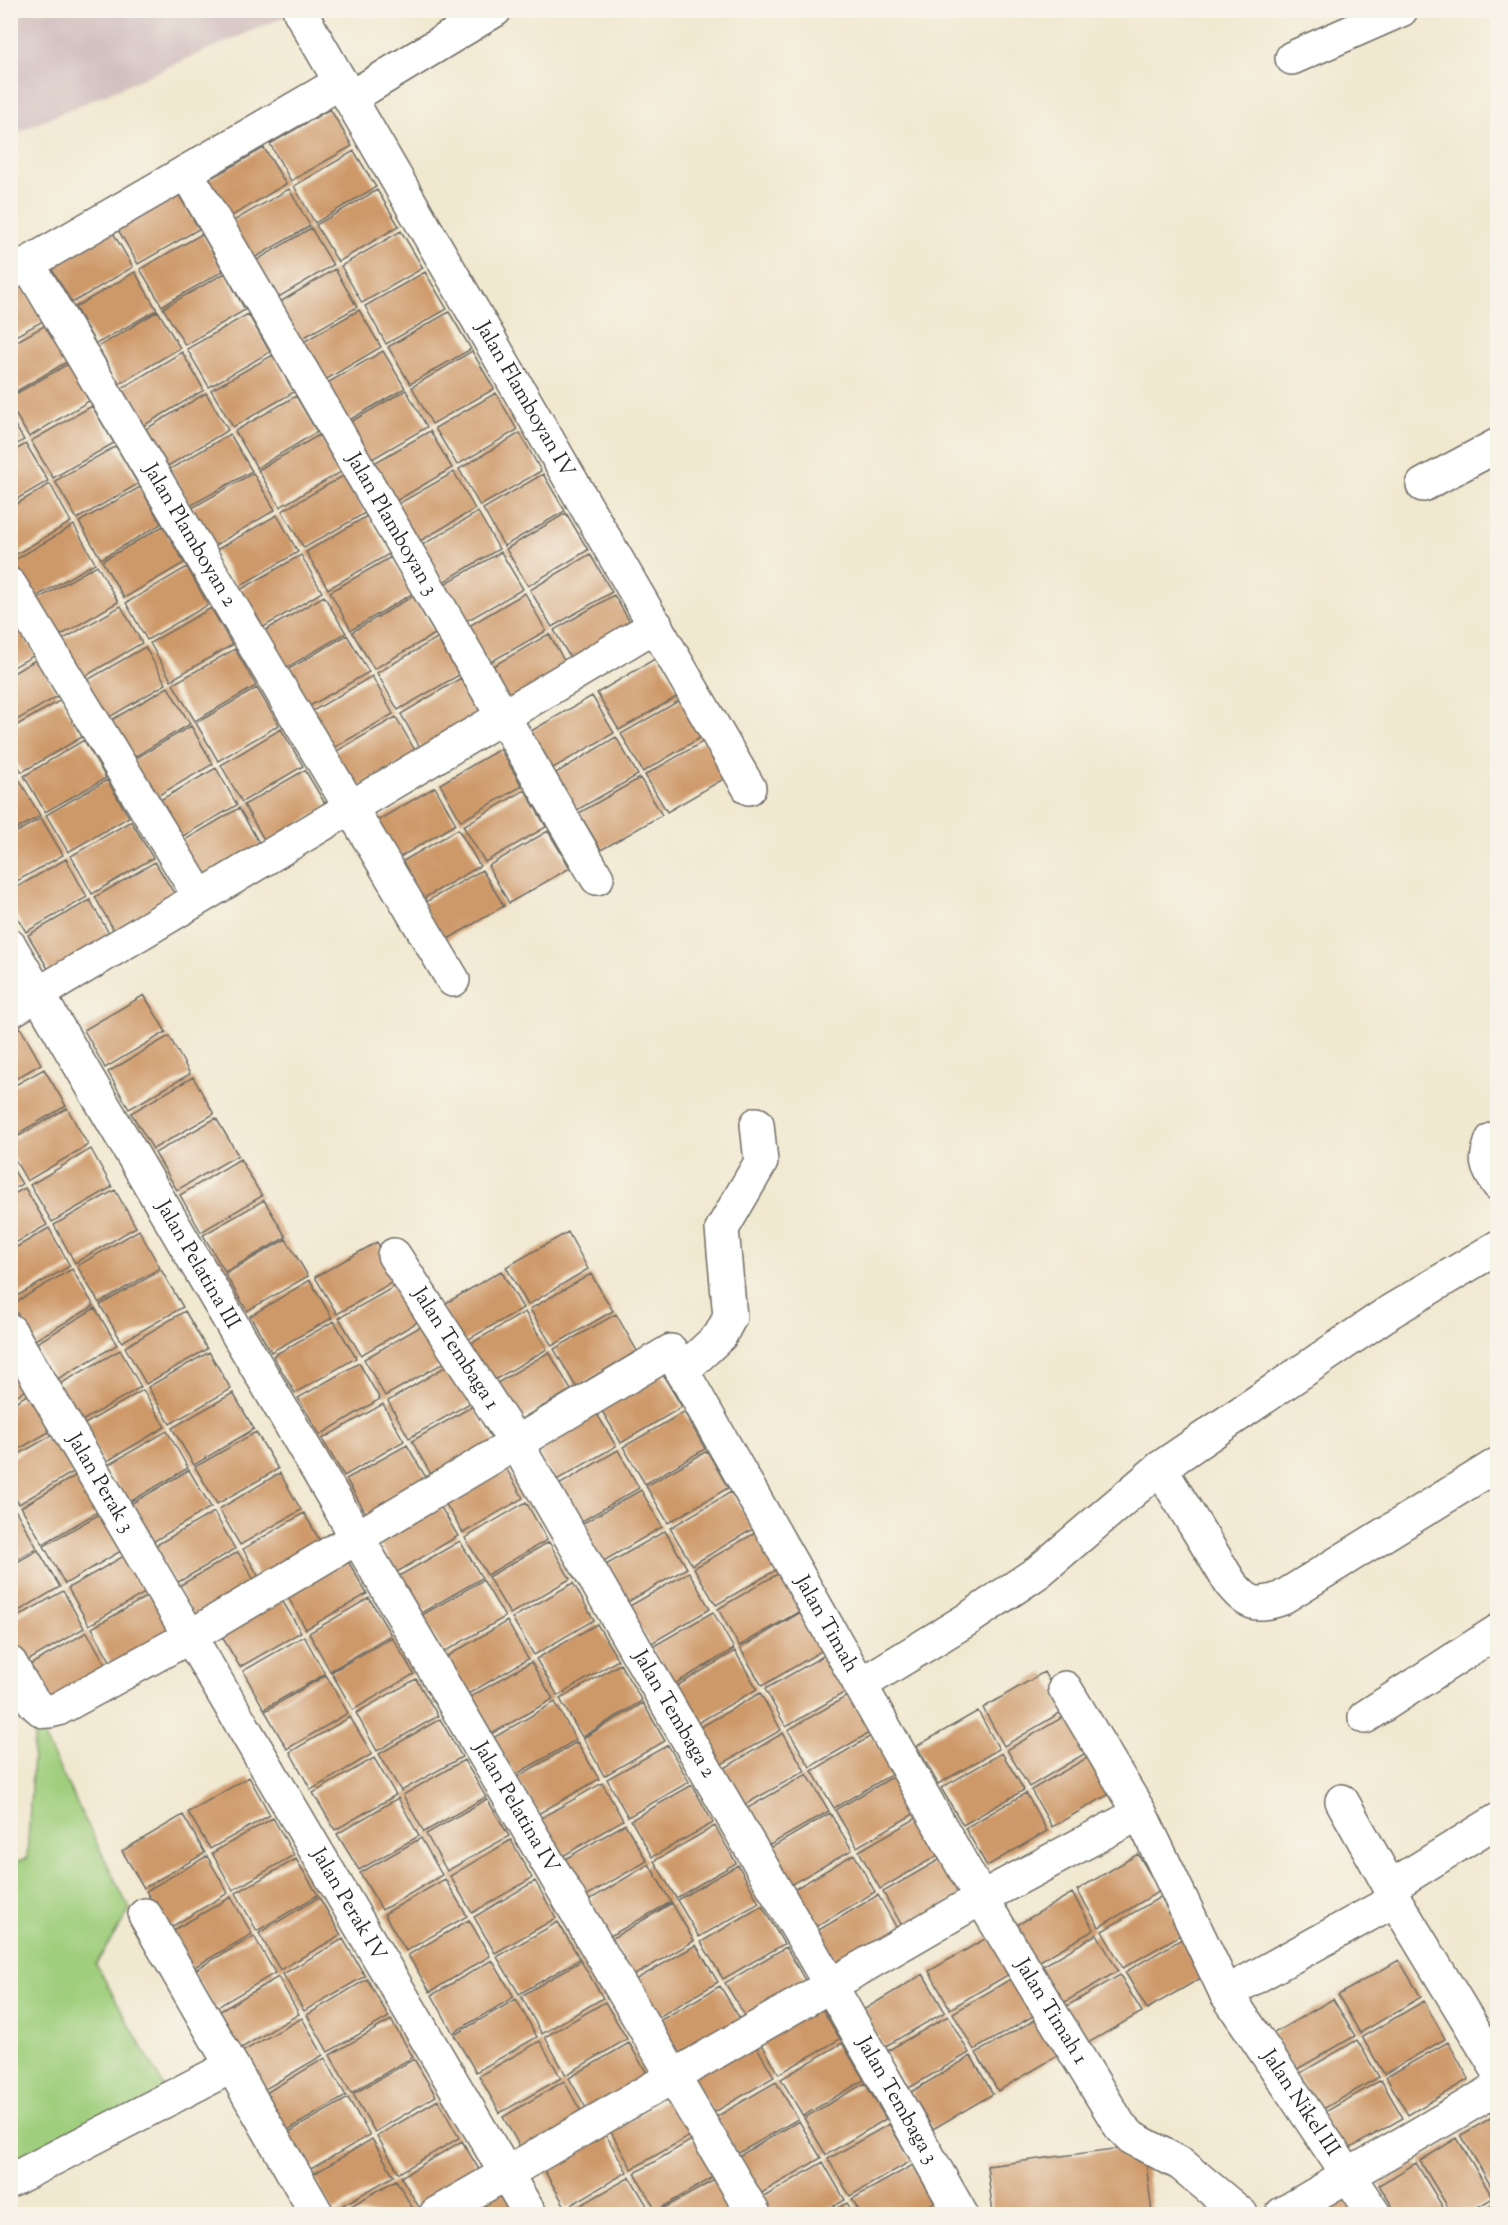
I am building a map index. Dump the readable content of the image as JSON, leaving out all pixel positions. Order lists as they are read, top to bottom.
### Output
{
  "streets": {
    "street": [
      "Jalan Flamboyan IV",
      "Jalan Plamboyan 3",
      "Jalan Plamboyan 2",
      "Jalan Pelatina III",
      "Jalan Tembaga 1",
      "Jalan Perak 3",
      "Jalan Timah",
      "Jalan Tembaga 2",
      "Jalan Pelatina IV",
      "Jalan Perak IV",
      "Jalan Timah 1",
      "Jalan Tembaga 3",
      "Jalan Nikel III"
    ]
  },
  "crossings": [
    ["Jalan Pelatina III", "Jalan Pelatina IV"],
    ["Jalan Tembaga 1", "Jalan Tembaga 2"],
    ["Jalan Perak 3", "Jalan Perak IV"],
    ["Jalan Timah", "Jalan Timah 1"],
    ["Jalan Tembaga 2", "Jalan Tembaga 3"]
  ]
}
